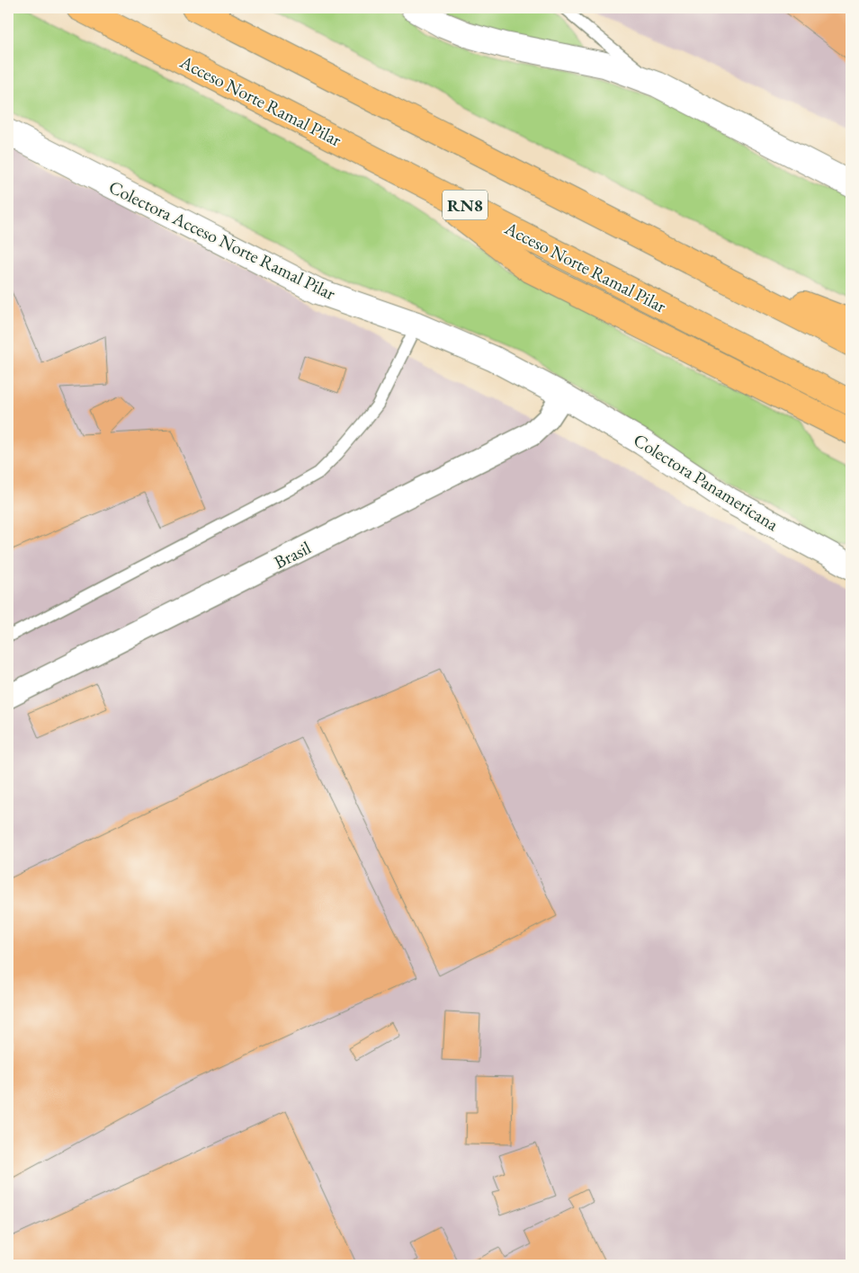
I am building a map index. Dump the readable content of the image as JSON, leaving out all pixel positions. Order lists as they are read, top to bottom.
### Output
{
  "streets": {
    "highway": ["Acceso Norte Ramal Pilar", "RN8"],
    "street": ["Colectora Acceso Norte Ramal Pilar", "Colectora Panamericana", "Brasil"]
  },
  "crossings": [
    ["Colectora Acceso Norte Ramal Pilar", "Colectora Panamericana"],
    ["Colectora Acceso Norte Ramal Pilar", "Brasil"],
    ["Colectora Panamericana", "Brasil"]
  ]
}
